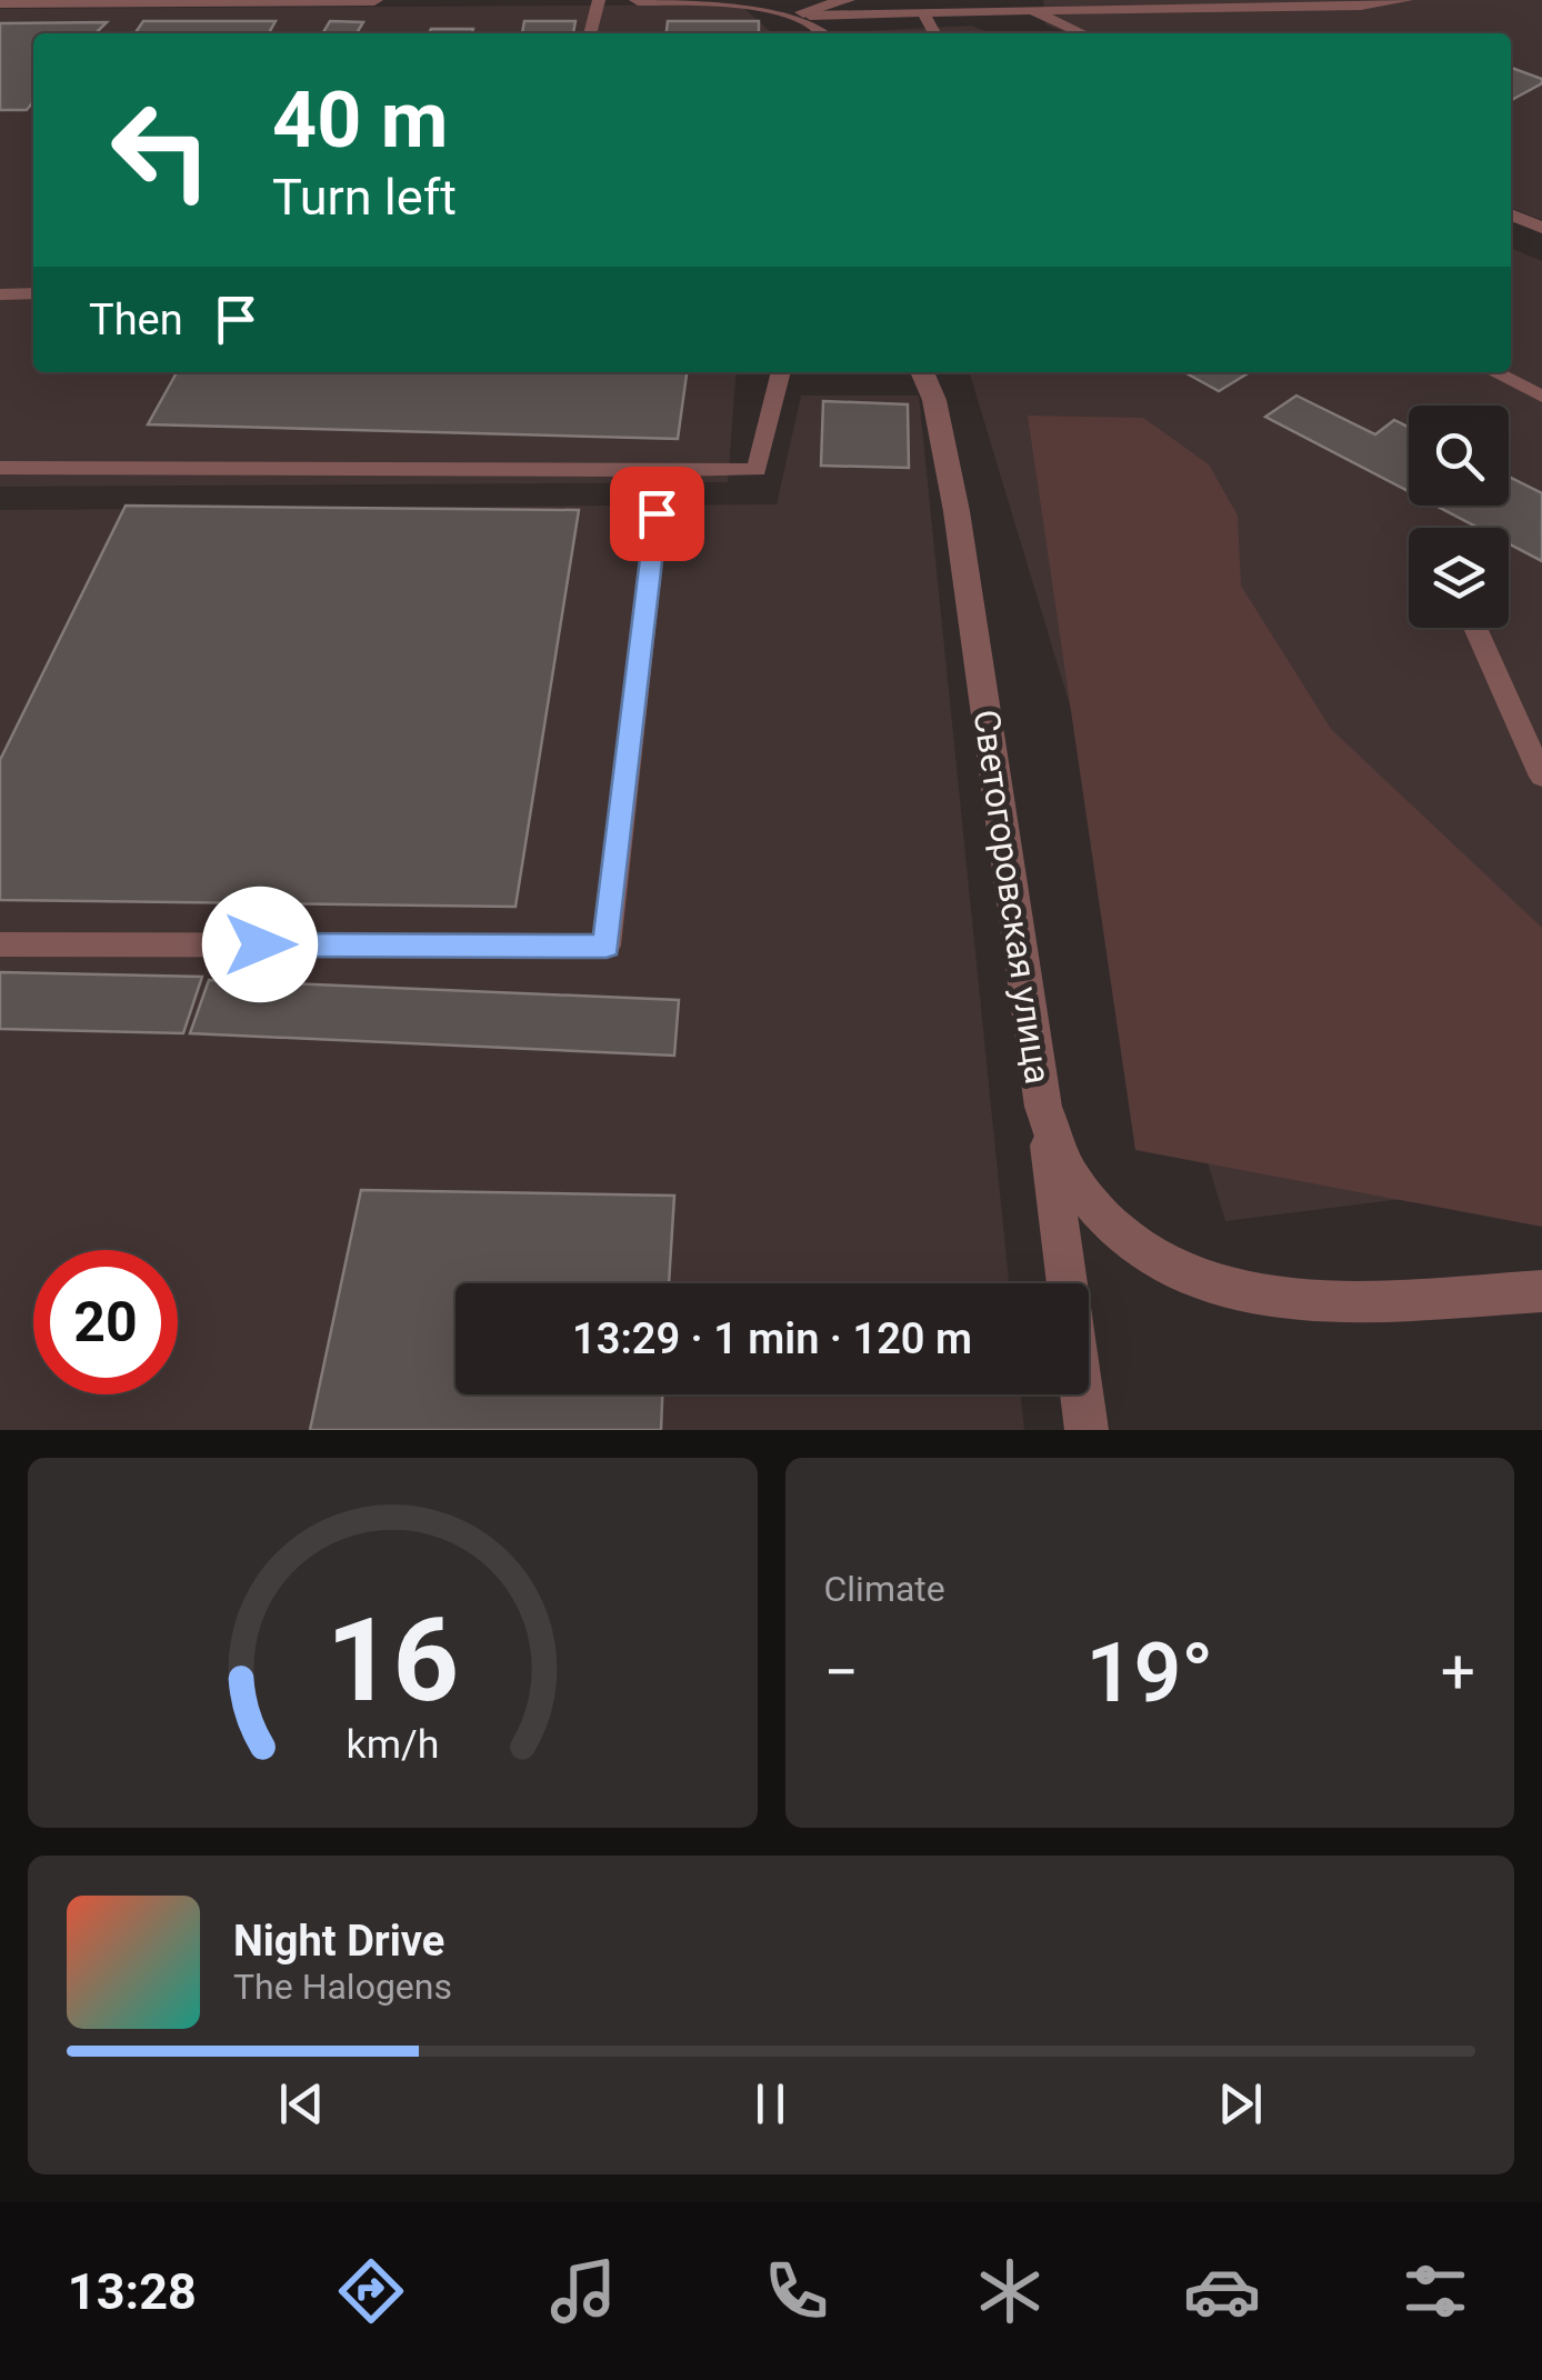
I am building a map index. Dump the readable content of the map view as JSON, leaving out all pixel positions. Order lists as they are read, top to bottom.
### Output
{
  "streets": {
    "street": ["Светогоровская улица"]
  },
  "page": {
    "turn": ["40 m", "Turn left"],
    "then": "Then",
    "limit": "20",
    "trip": "13:29 · 1 min · 120 m",
    "tile": "Climate",
    "heat": ["−", "19°", "+"],
    "song": ["Night Drive", "The Halogens"],
    "tabs": "13:28",
    "gauge": ["16", "km/h"]
  }
}
